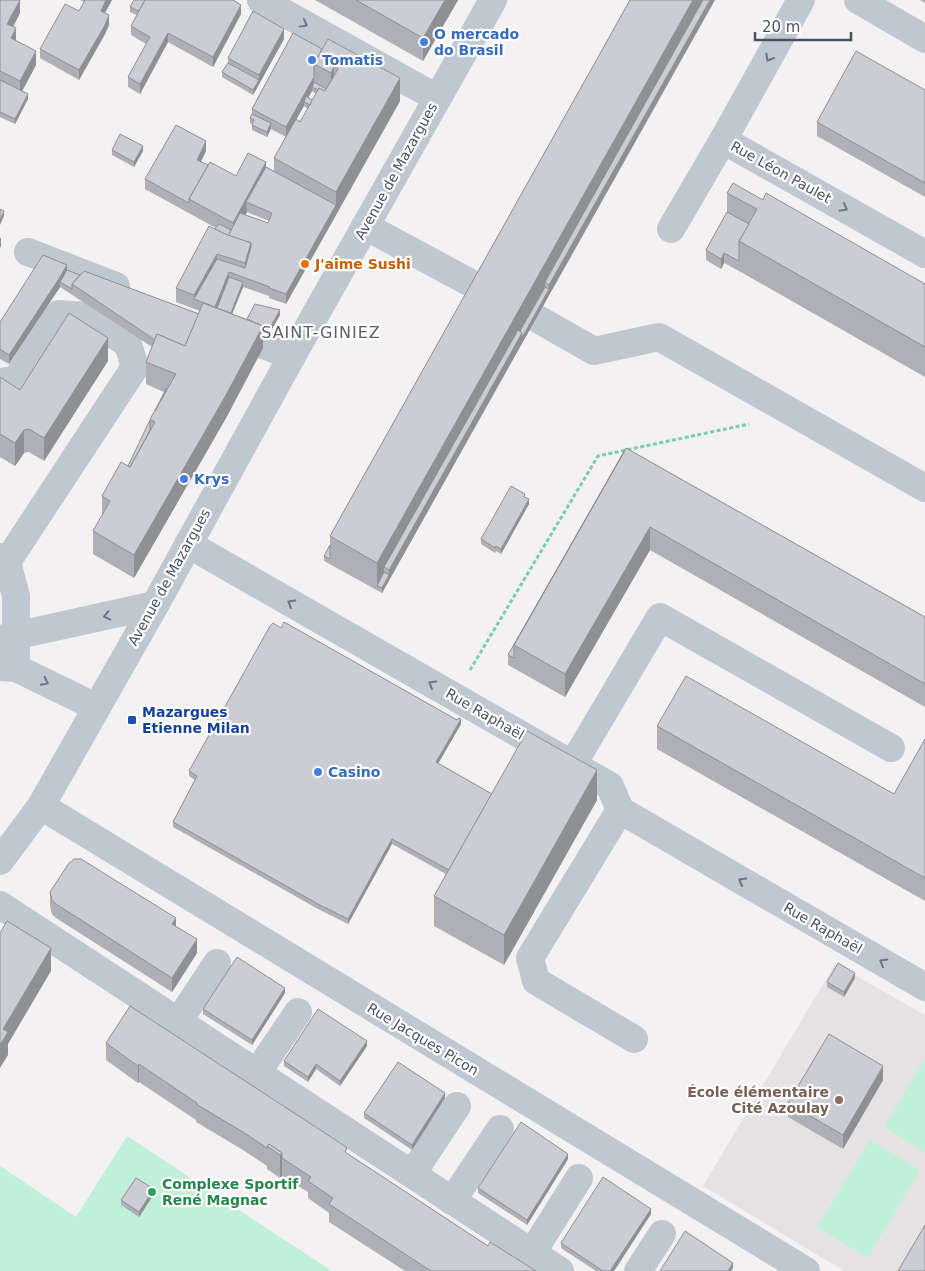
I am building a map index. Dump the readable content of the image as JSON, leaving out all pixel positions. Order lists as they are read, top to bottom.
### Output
{
  "streets": {
    "street": [
      "Avenue de Mazargues",
      "Rue Léon Paulet",
      "Rue Raphaël",
      "Rue Jacques Picon"
    ]
  },
  "crossings": [
    ["Avenue de Mazargues", "Rue Raphaël"],
    ["Avenue de Mazargues", "Rue Jacques Picon"]
  ],
  "one_way": ["Rue Raphaël"],
  "districts": ["SAINT-GINIEZ"],
  "places": {
    "other": [
      "O mercado do Brasil",
      "Tomatis",
      "J'aime Sushi",
      "Krys",
      "Casino",
      "École élémentaire Cité Azoulay",
      "Complexe Sportif René Magnac"
    ],
    "transit": ["Mazargues Etienne Milan"]
  },
  "scale_bar": "20 m"
}
